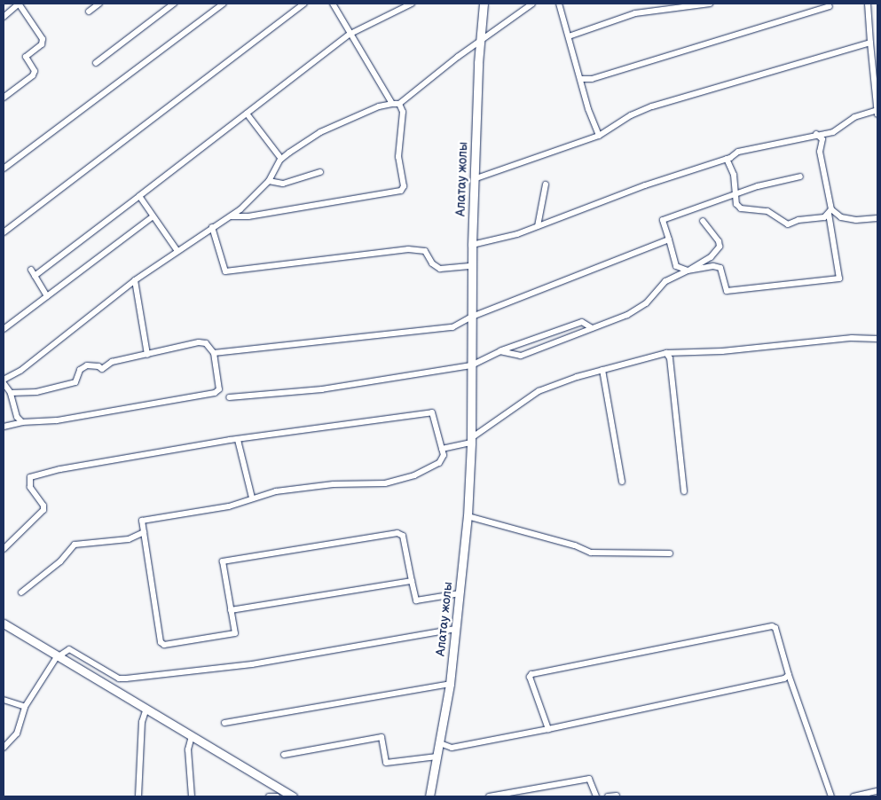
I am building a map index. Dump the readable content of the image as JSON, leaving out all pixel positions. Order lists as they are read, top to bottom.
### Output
{
  "streets": {
    "main road": ["Алатау жолы"]
  }
}
